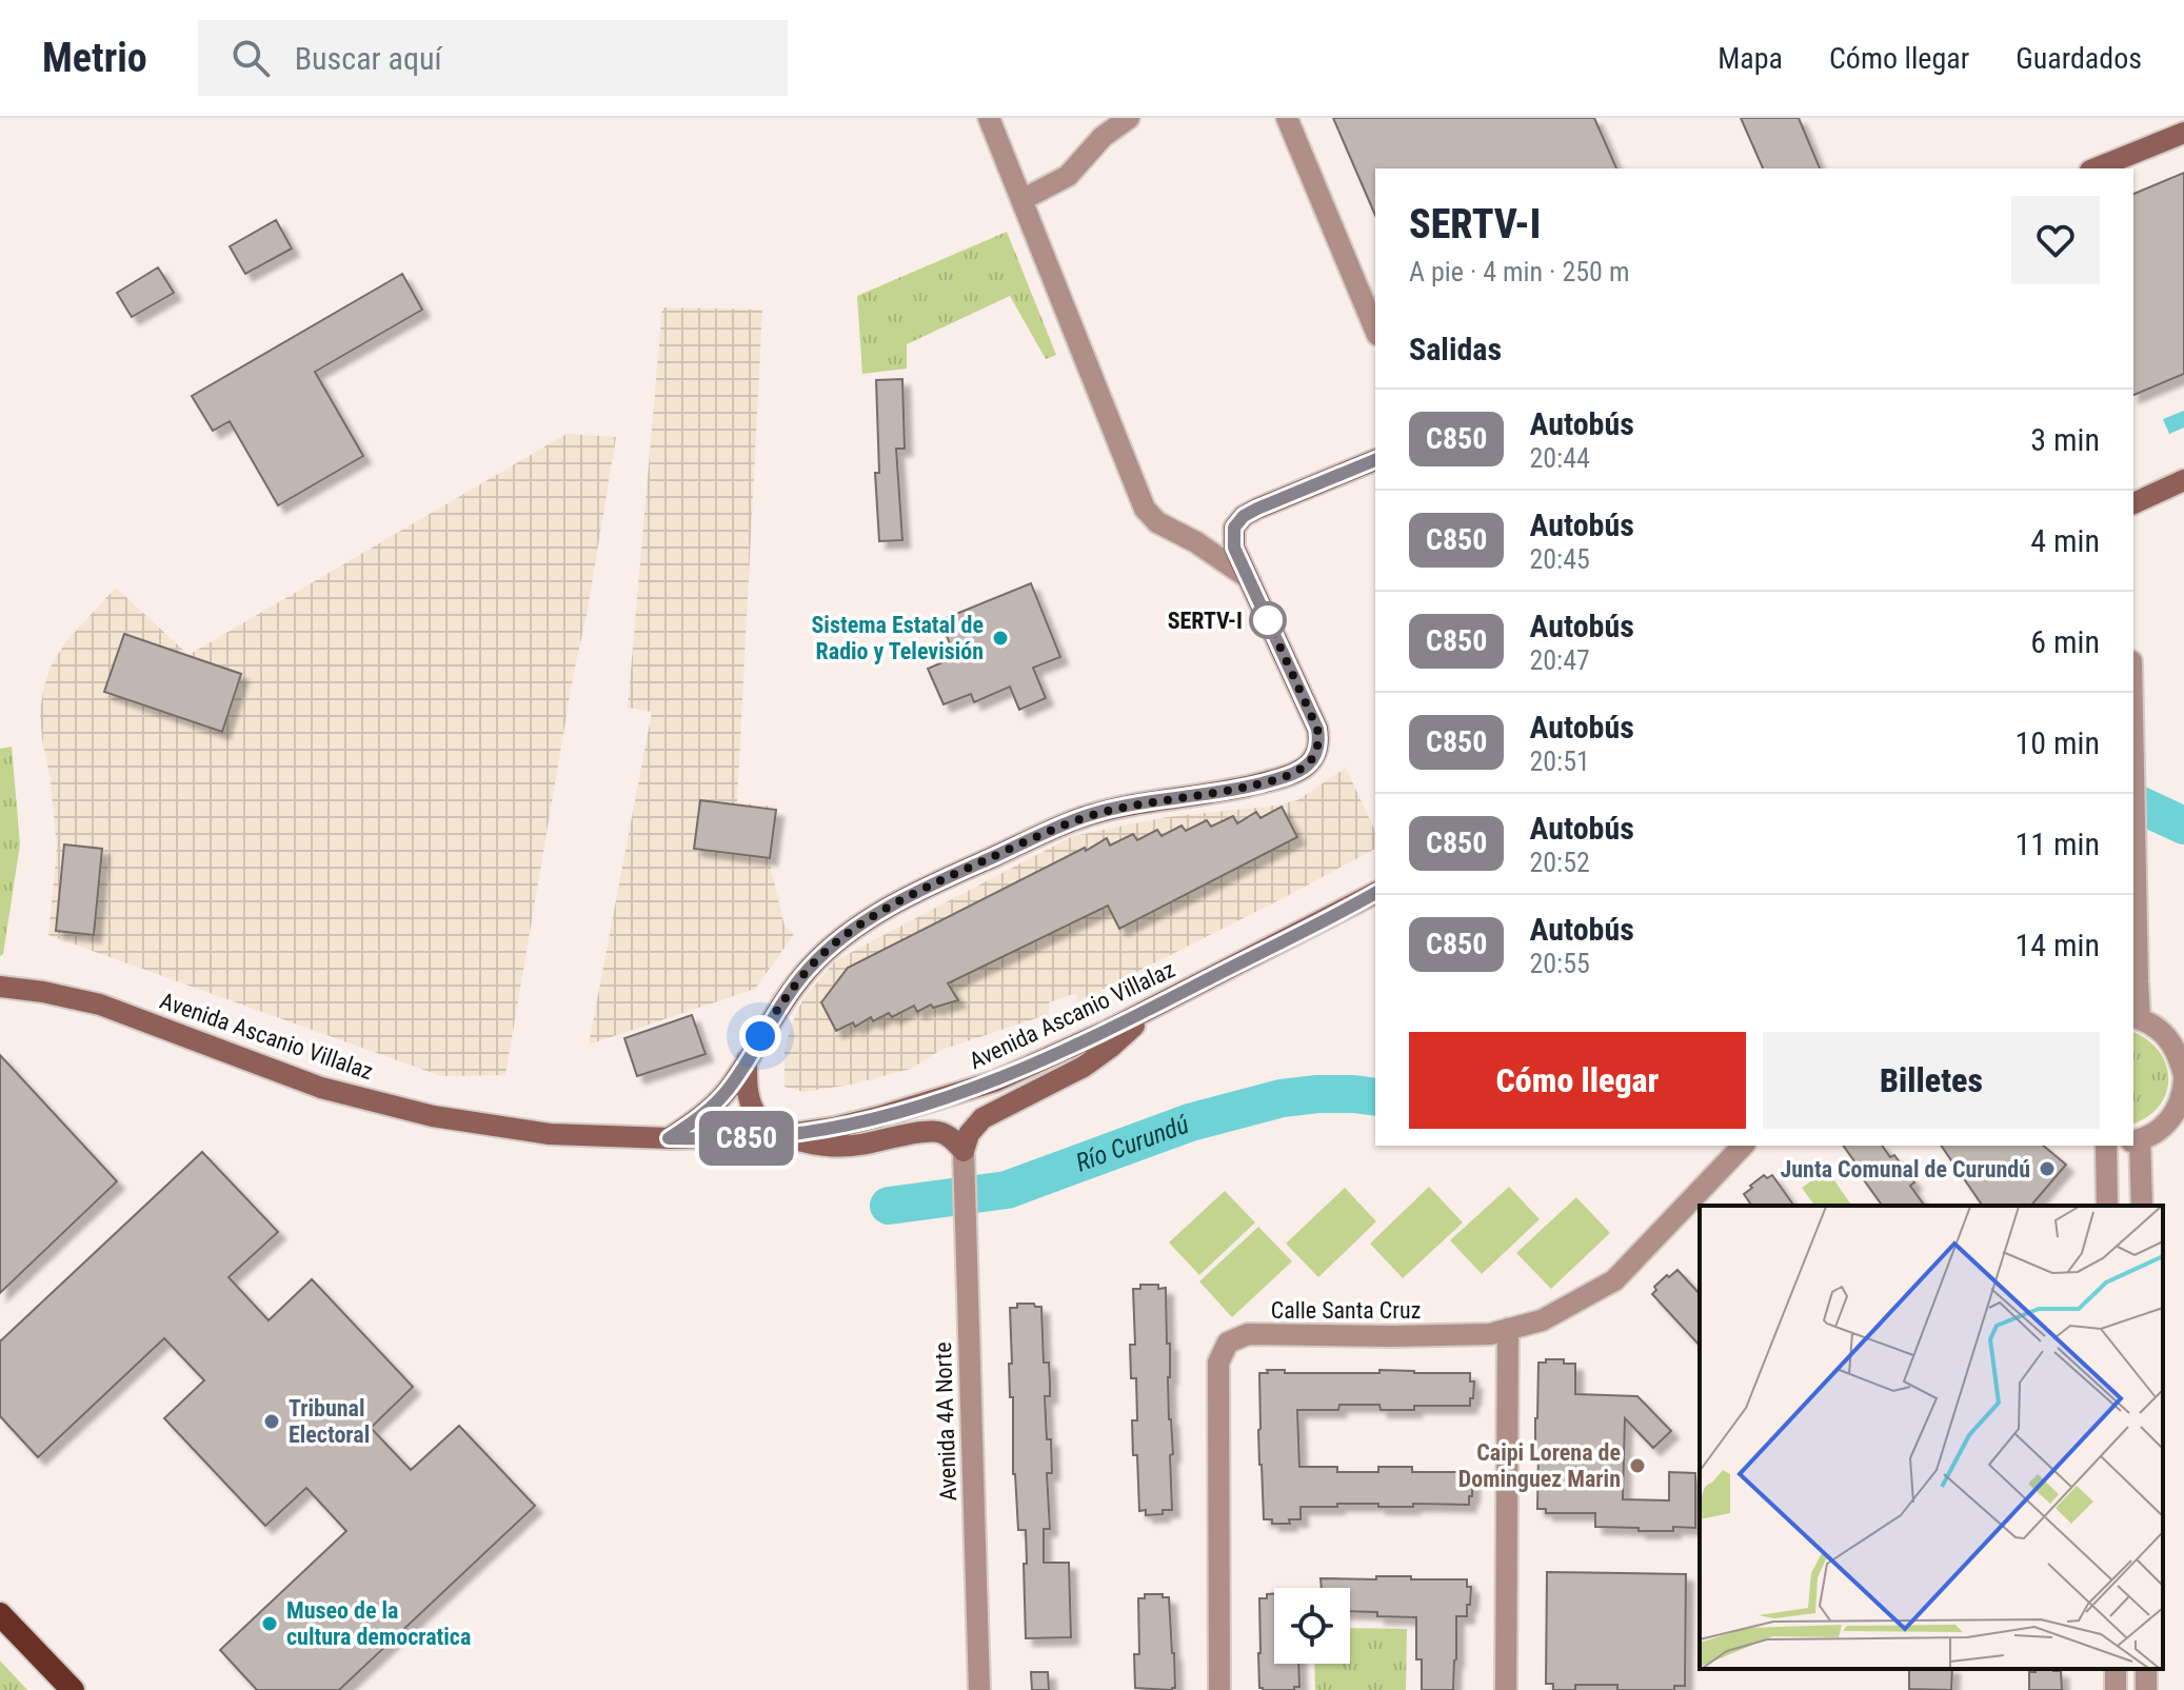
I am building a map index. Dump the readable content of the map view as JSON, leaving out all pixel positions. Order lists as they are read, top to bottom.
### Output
{
  "streets": {
    "main road": ["Avenida Ascanio Villalaz"],
    "street": ["Calle Santa Cruz", "Avenida 4A Norte"]
  },
  "water": ["Río Curundú"],
  "places": [
    "SERTV-I",
    "Sistema Estatal de Radio y Televisión",
    "Junta Comunal de Curundú",
    "Tribunal Electoral",
    "Caipi Lorena de Dominguez Marin",
    "Museo de la cultura democratica"
  ],
  "lines": ["bus line C850"],
  "page": {
    "header": "Metrio",
    "search": "Buscar aquí",
    "nav": ["Mapa", "Cómo llegar", "Guardados"],
    "on_map": "C850",
    "heading": [
      ["SERTV-I", "A pie · 4 min · 250 m"],
      "Salidas"
    ],
    "list": [
      {
        "mark": "C850",
        "name": "Autobús",
        "note": "20:44",
        "value": "3 min"
      },
      {
        "mark": "C850",
        "name": "Autobús",
        "note": "20:45",
        "value": "4 min"
      },
      {
        "mark": "C850",
        "name": "Autobús",
        "note": "20:47",
        "value": "6 min"
      },
      {
        "mark": "C850",
        "name": "Autobús",
        "note": "20:51",
        "value": "10 min"
      },
      {
        "mark": "C850",
        "name": "Autobús",
        "note": "20:52",
        "value": "11 min"
      },
      {
        "mark": "C850",
        "name": "Autobús",
        "note": "20:55",
        "value": "14 min"
      }
    ],
    "buttons": ["Cómo llegar", "Billetes"]
  }
}
